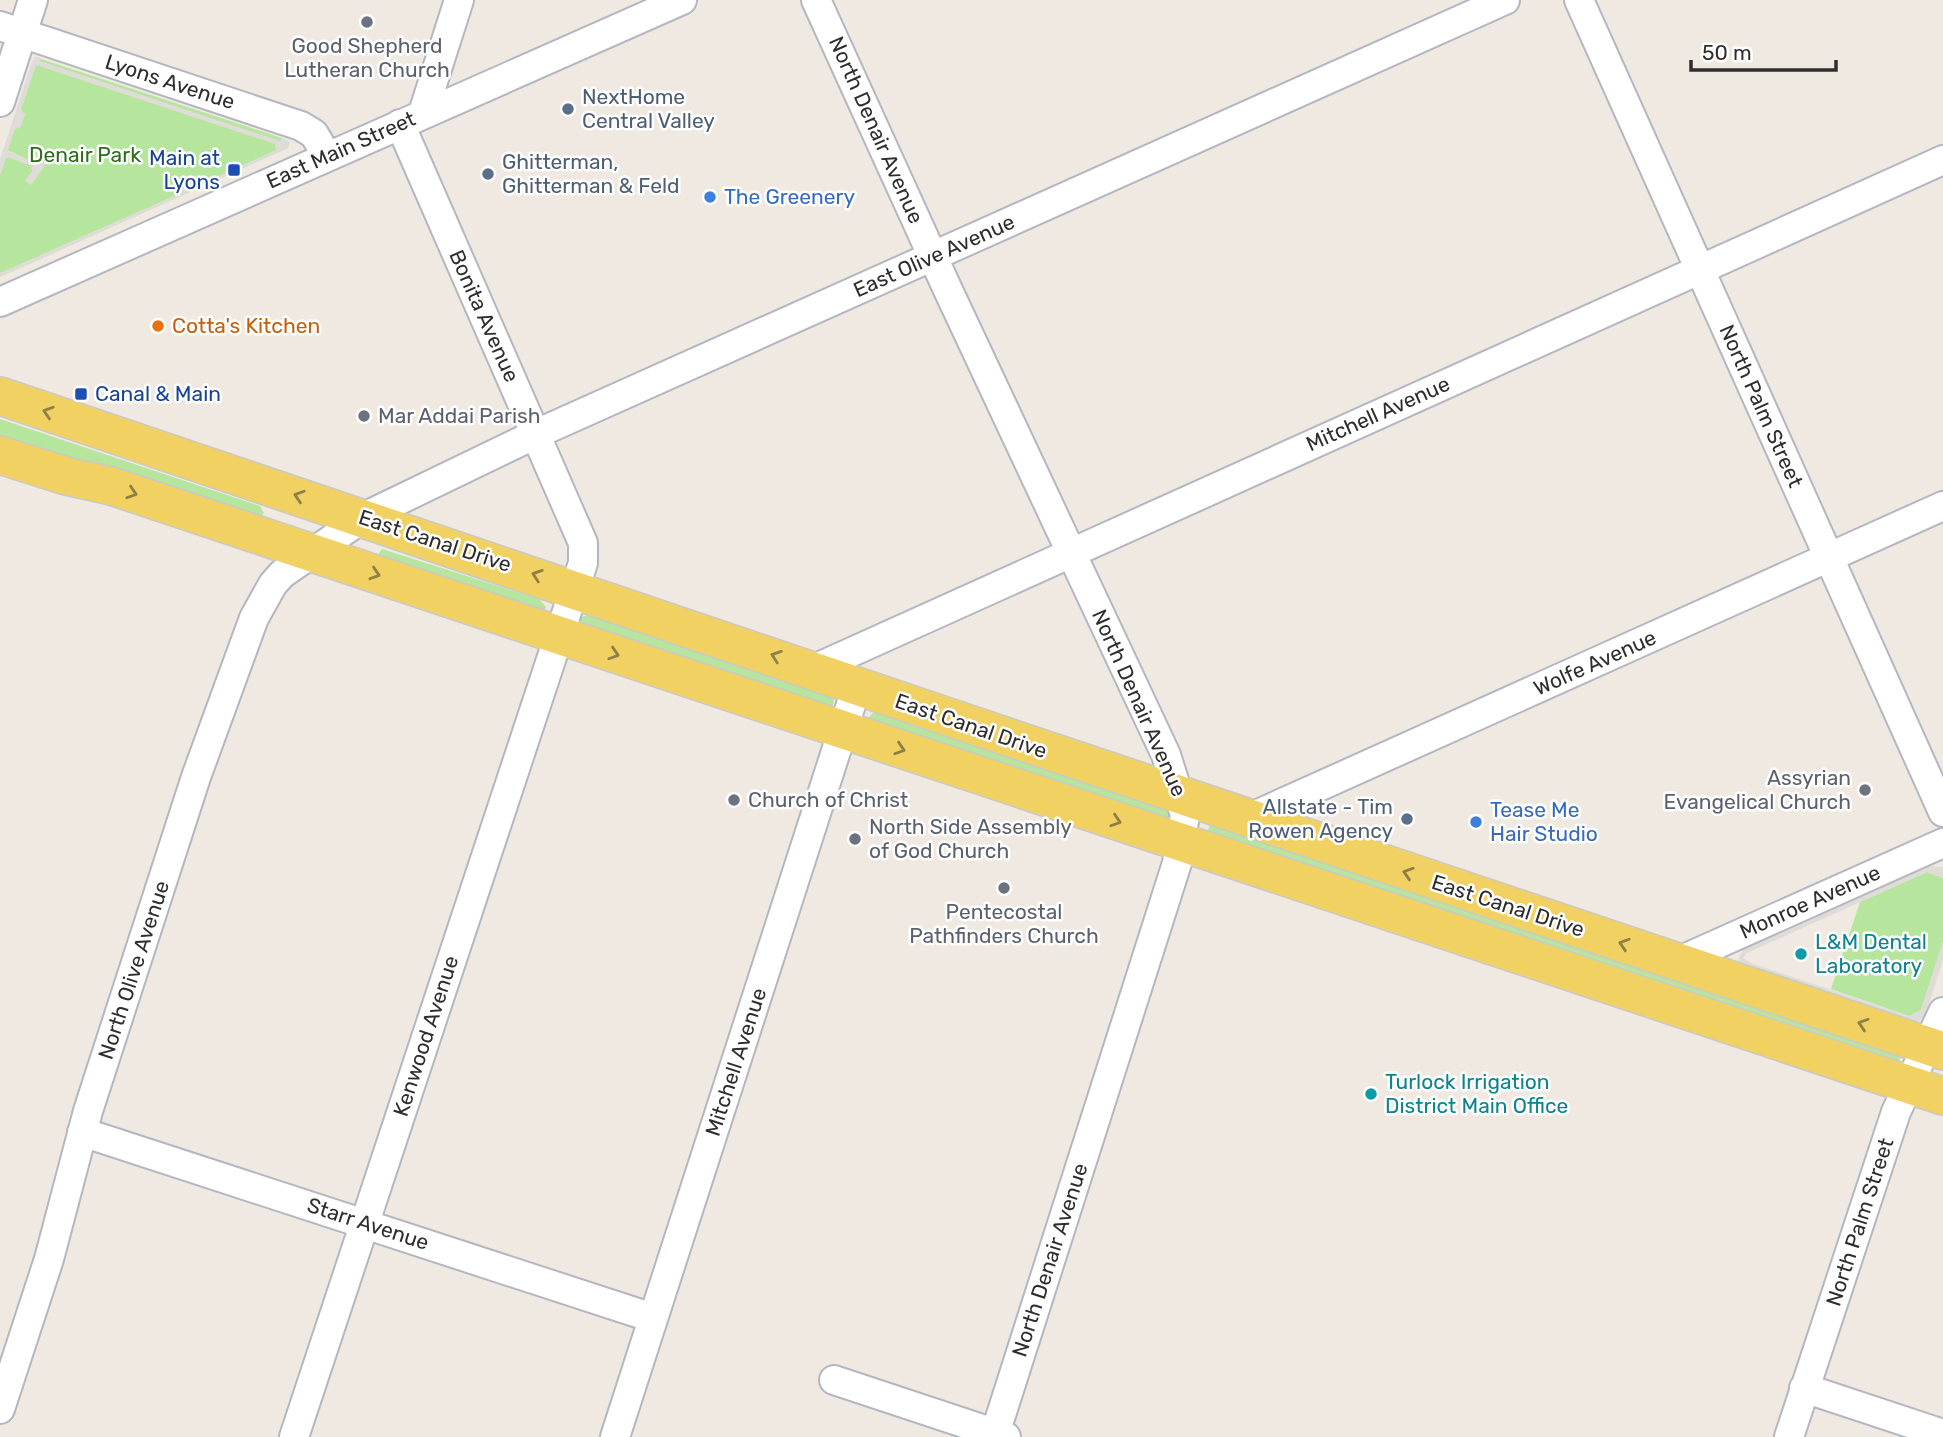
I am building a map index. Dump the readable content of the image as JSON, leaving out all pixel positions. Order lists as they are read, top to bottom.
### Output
{
  "streets": {
    "main road": ["East Canal Drive"],
    "street": [
      "Lyons Avenue",
      "North Denair Avenue",
      "East Main Street",
      "East Olive Avenue",
      "Bonita Avenue",
      "North Palm Street",
      "Mitchell Avenue",
      "Wolfe Avenue",
      "Monroe Avenue",
      "North Olive Avenue",
      "Kenwood Avenue",
      "Starr Avenue"
    ]
  },
  "crossings": [
    ["Lyons Avenue", "East Main Street"],
    ["North Denair Avenue", "East Olive Avenue"],
    ["North Denair Avenue", "Mitchell Avenue"],
    ["North Denair Avenue", "East Canal Drive"],
    ["East Main Street", "Bonita Avenue"],
    ["East Olive Avenue", "Bonita Avenue"],
    ["East Olive Avenue", "East Canal Drive"],
    ["East Olive Avenue", "North Olive Avenue"],
    ["Bonita Avenue", "East Canal Drive"],
    ["Bonita Avenue", "Kenwood Avenue"],
    ["North Palm Street", "Mitchell Avenue"],
    ["North Palm Street", "East Canal Drive"],
    ["North Palm Street", "Wolfe Avenue"],
    ["Mitchell Avenue", "East Canal Drive"],
    ["Mitchell Avenue", "Starr Avenue"],
    ["East Canal Drive", "Wolfe Avenue"],
    ["East Canal Drive", "Monroe Avenue"],
    ["East Canal Drive", "North Olive Avenue"],
    ["East Canal Drive", "Kenwood Avenue"],
    ["North Olive Avenue", "Starr Avenue"],
    ["Kenwood Avenue", "Starr Avenue"]
  ],
  "parks": ["Denair Park"],
  "places": {
    "other": [
      "Good Shepherd Lutheran Church",
      "NextHome Central Valley",
      "Ghitterman, Ghitterman & Feld",
      "The Greenery",
      "Cotta's Kitchen",
      "Mar Addai Parish",
      "Assyrian Evangelical Church",
      "Church of Christ",
      "Allstate - Tim Rowen Agency",
      "Tease Me Hair Studio",
      "North Side Assembly of God Church",
      "Pentecostal Pathfinders Church",
      "L&M Dental Laboratory",
      "Turlock Irrigation District Main Office"
    ],
    "transit": ["Main at Lyons", "Canal & Main"]
  },
  "scale_bar": "50 m"
}
